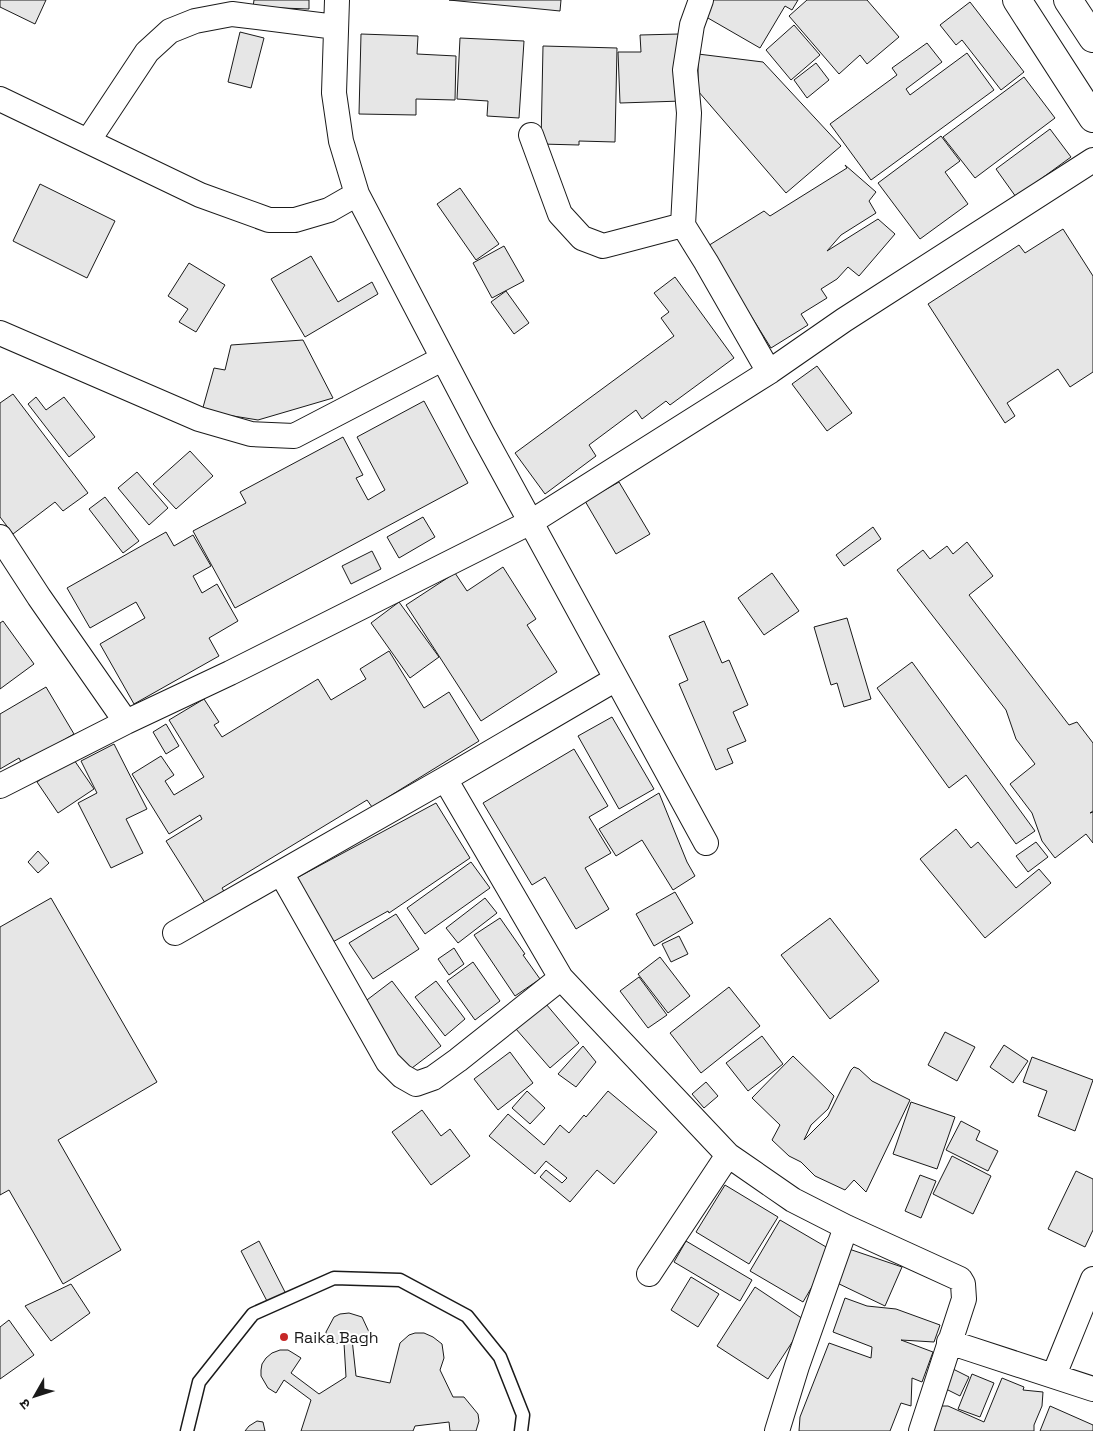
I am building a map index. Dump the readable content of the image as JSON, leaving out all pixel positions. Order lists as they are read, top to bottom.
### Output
{
  "places": ["Raika Bagh"],
  "north": "bottom left"
}
